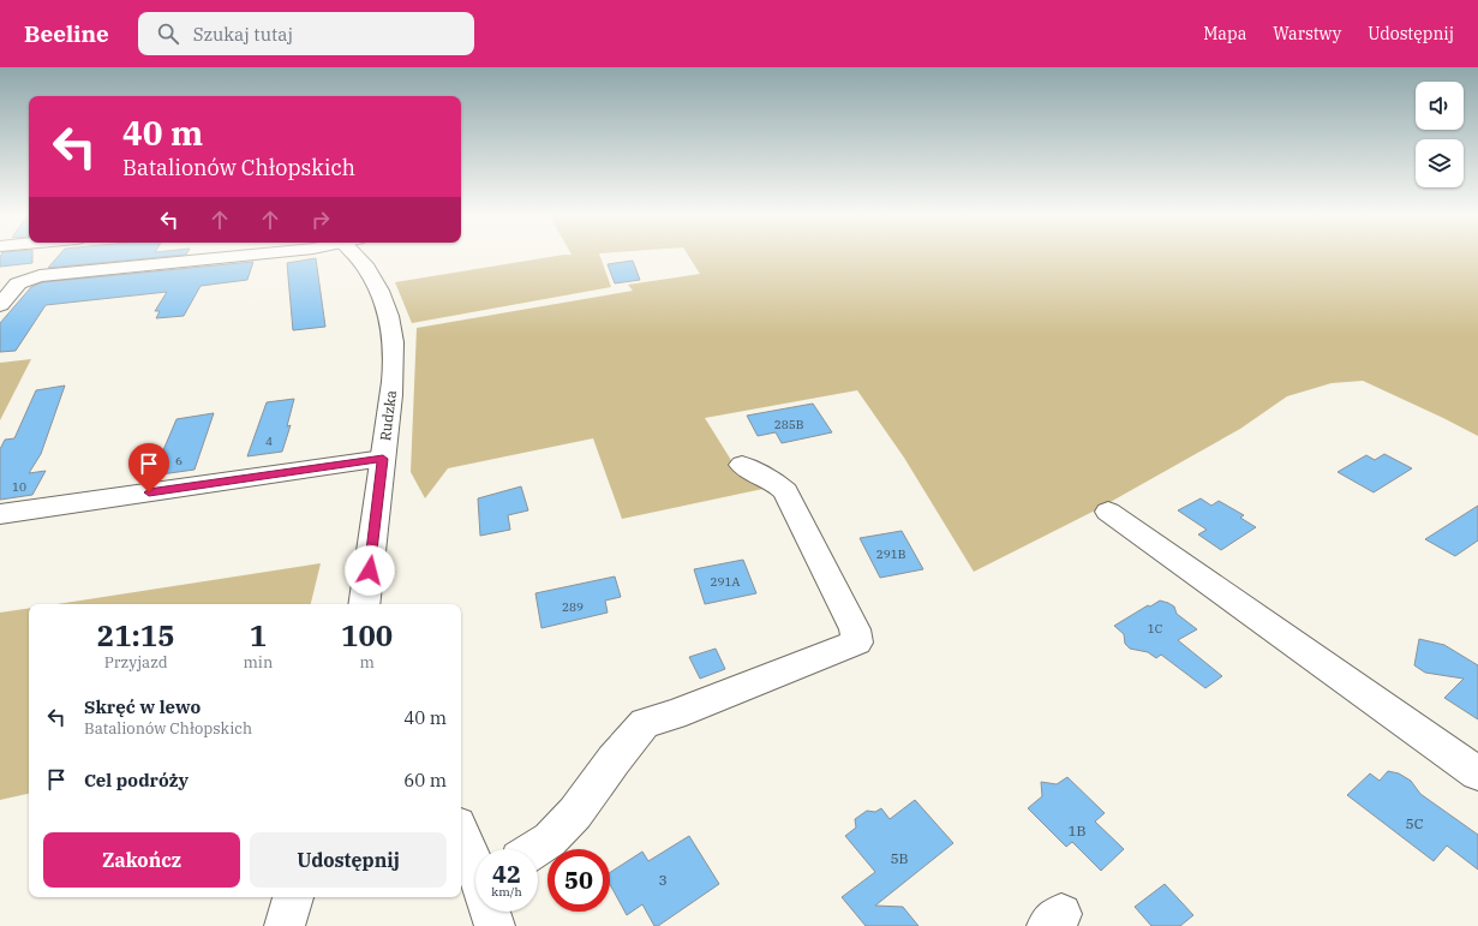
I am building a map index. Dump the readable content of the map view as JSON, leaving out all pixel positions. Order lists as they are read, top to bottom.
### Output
{
  "streets": {
    "street": ["Rudzka"]
  },
  "house_numbers": [
    "285B",
    "4",
    "6",
    "10",
    "291B",
    "291A",
    "289",
    "1C",
    "5C",
    "1B",
    "5B",
    "3"
  ],
  "page": {
    "header": "Beeline",
    "search": "Szukaj tutaj",
    "nav": ["Mapa", "Warstwy", "Udostępnij"],
    "turn": ["40 m", "Batalionów Chłopskich"],
    "eta": [
      "21:15",
      "Przyjazd",
      "1",
      "min",
      "100",
      "m"
    ],
    "list": [
      {
        "name": "Skręć w lewo",
        "note": "Batalionów Chłopskich",
        "value": "40 m"
      },
      {
        "name": "Cel podróży",
        "value": "60 m"
      }
    ],
    "buttons": ["Zakończ", "Udostępnij"],
    "speed": "42 km/h",
    "limit": "50"
  }
}
